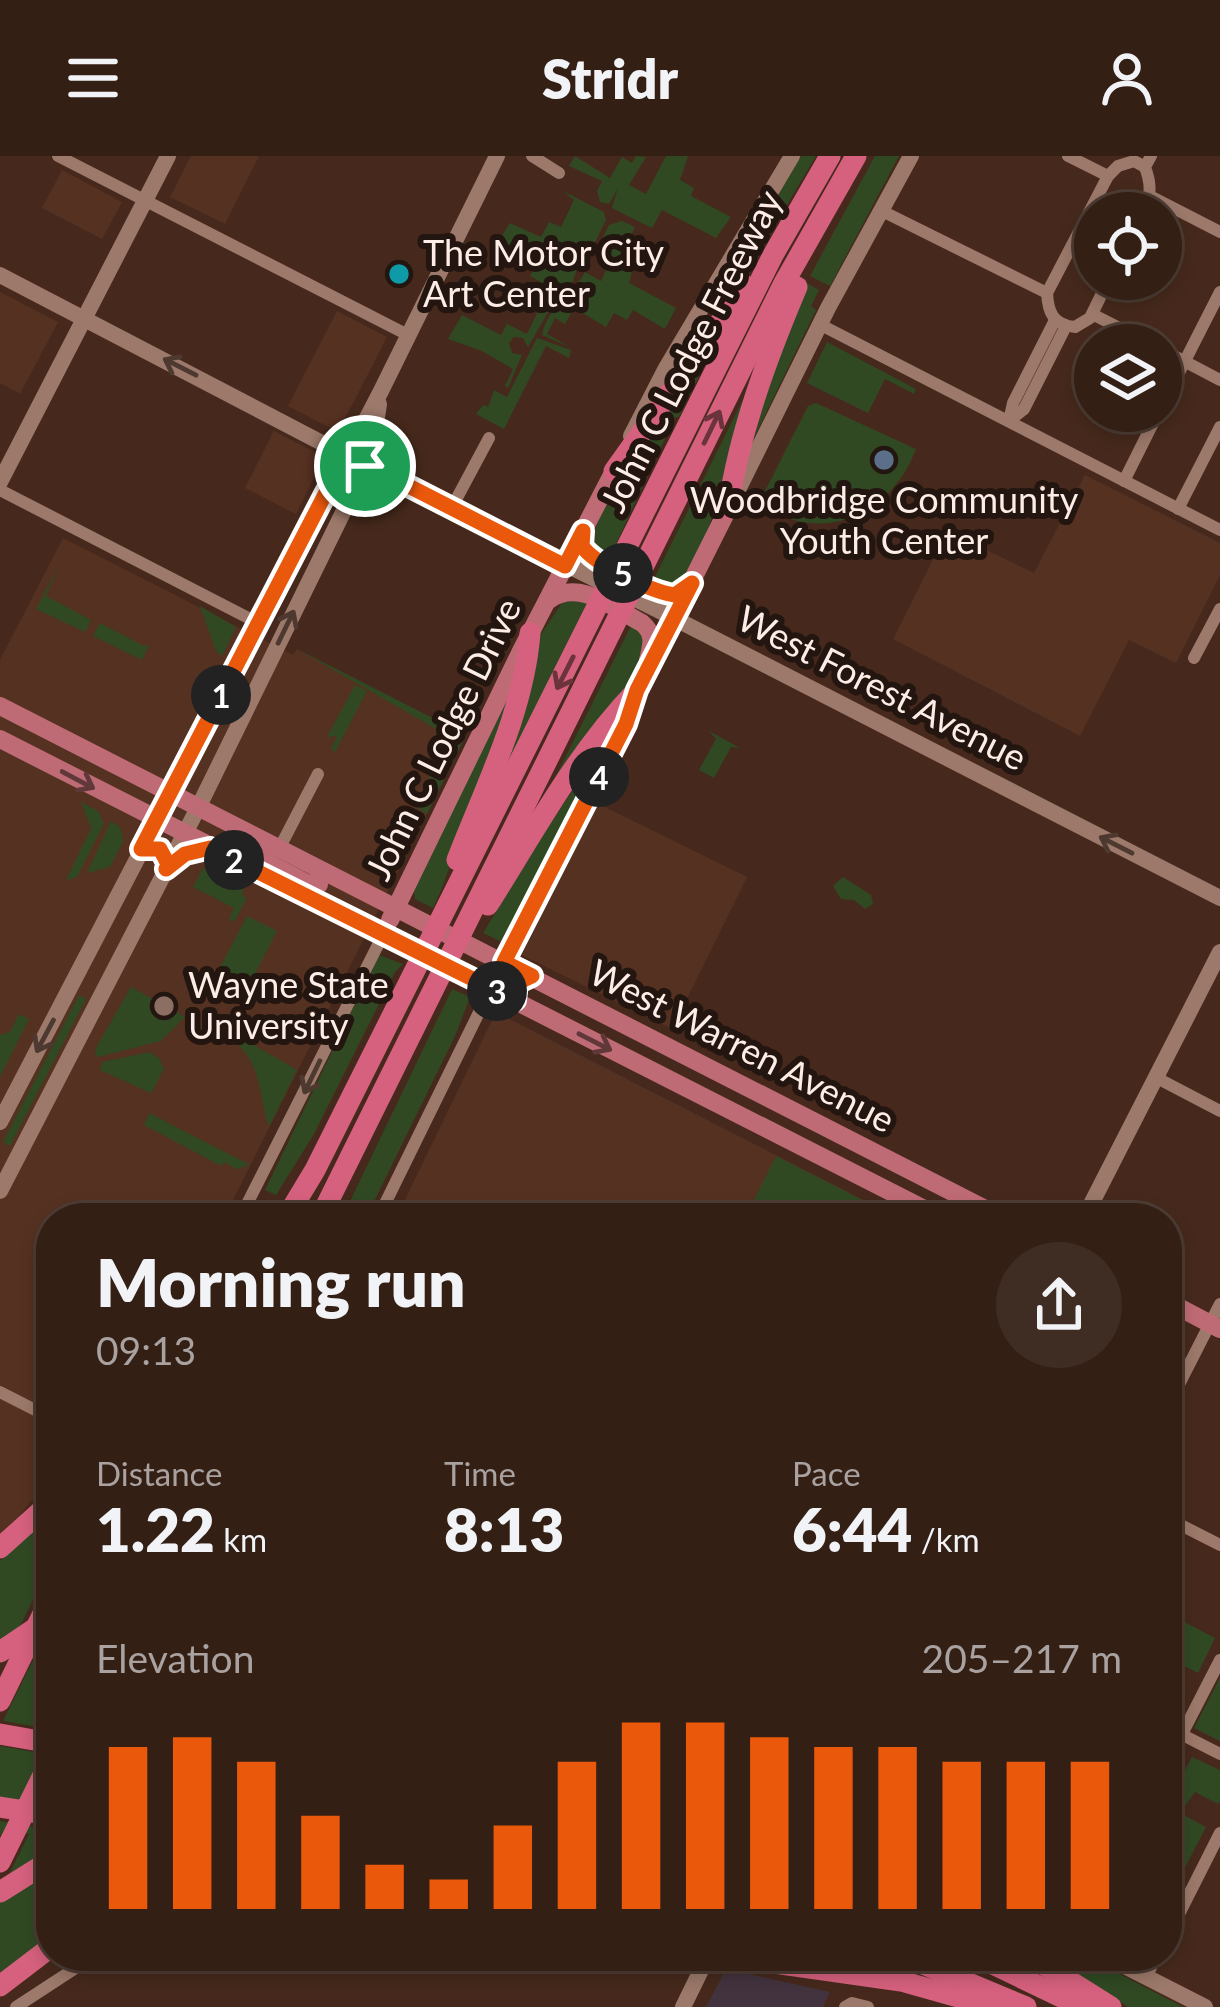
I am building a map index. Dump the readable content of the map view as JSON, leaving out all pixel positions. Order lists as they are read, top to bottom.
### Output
{
  "streets": {
    "highway": ["John C Lodge Freeway"],
    "main road": ["John C Lodge Drive", "West Warren Avenue"],
    "street": ["West Forest Avenue"]
  },
  "crossings": [
    ["West Forest Avenue", "John C Lodge Drive"],
    ["John C Lodge Drive", "West Warren Avenue"]
  ],
  "places": ["The Motor City Art Center", "Woodbridge Community Youth Center", "Wayne State University"],
  "page": {
    "header": "Stridr",
    "pins": [
      "5",
      "1",
      "4",
      "2",
      "3"
    ],
    "heading": ["Morning run", "09:13"],
    "stats": [
      ["Distance", "1.22 km"],
      ["Time", "8:13"],
      ["Pace", "6:44 /km"]
    ],
    "chart": ["Elevation", "205–217 m"]
  }
}
